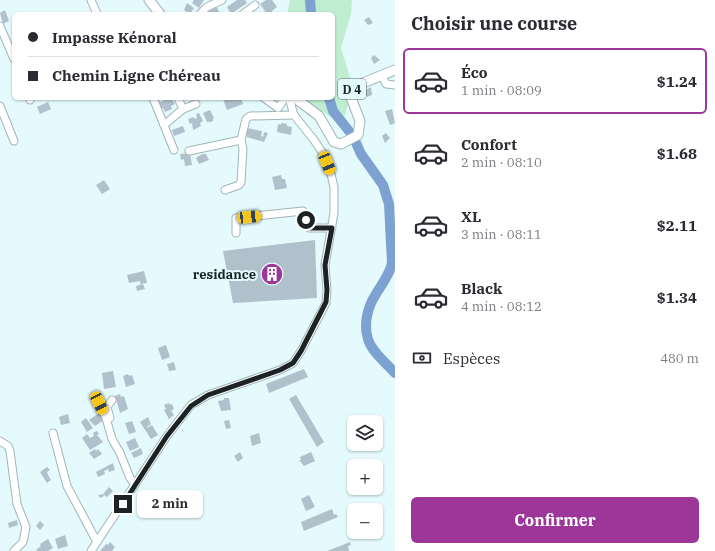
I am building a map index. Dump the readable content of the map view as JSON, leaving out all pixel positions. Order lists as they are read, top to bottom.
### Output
{
  "streets": {
    "main road": ["D 4"]
  },
  "places": {
    "building": ["residance"]
  },
  "page": {
    "heading": "Choisir une course",
    "banner": ["Impasse Kénoral", "Chemin Ligne Chéreau"],
    "list": [
      {
        "name": "Éco",
        "note": "1 min · 08:09",
        "value": "$1.24"
      },
      {
        "name": "Confort",
        "note": "2 min · 08:10",
        "value": "$1.68"
      },
      {
        "name": "XL",
        "note": "3 min · 08:11",
        "value": "$2.11"
      },
      {
        "name": "Black",
        "note": "4 min · 08:12",
        "value": "$1.34"
      }
    ],
    "pay": ["Espèces", "480 m"],
    "map_buttons": ["+", "−"],
    "buttons": "Confirmer",
    "bubble": "2 min"
  }
}
